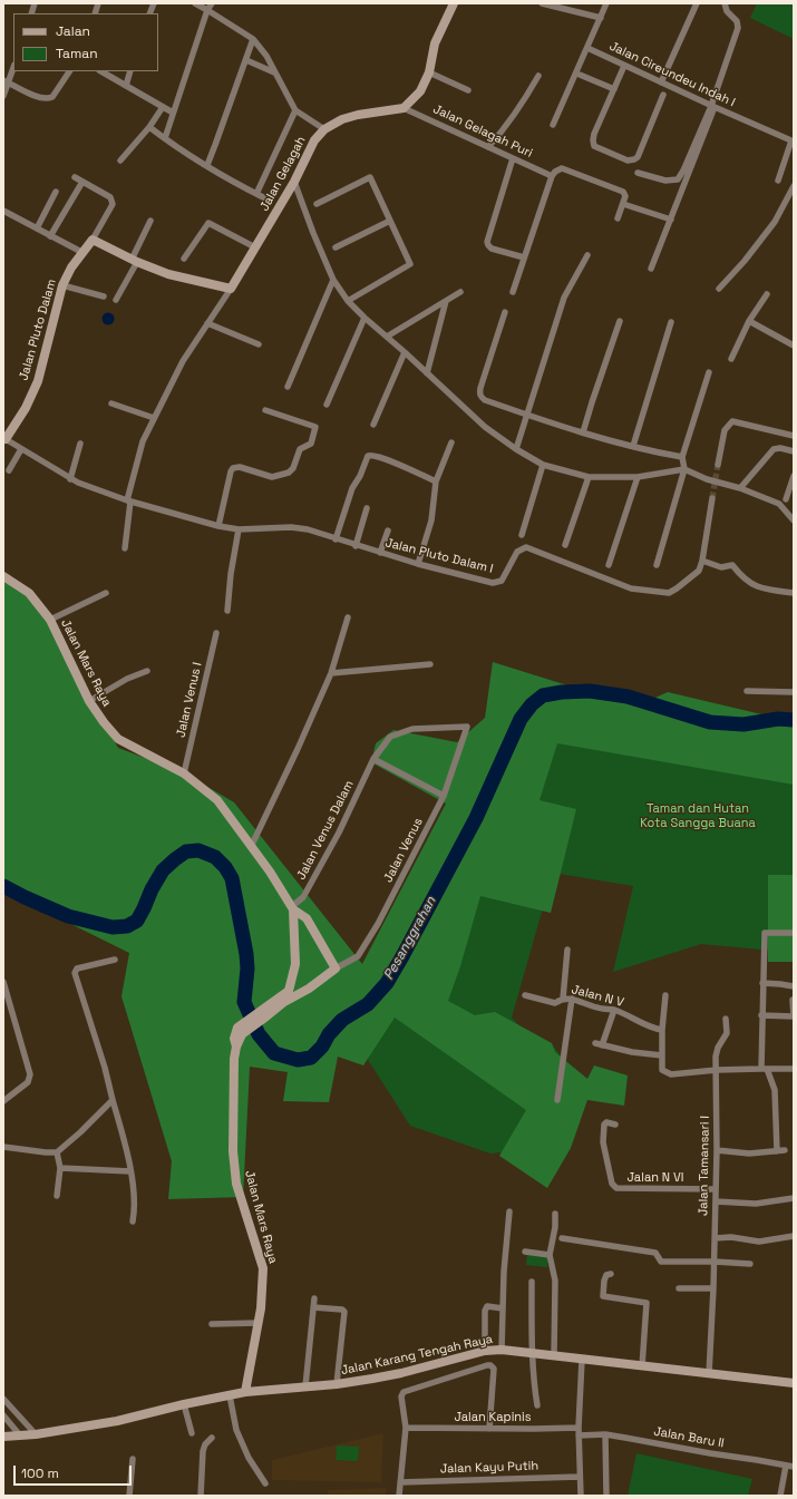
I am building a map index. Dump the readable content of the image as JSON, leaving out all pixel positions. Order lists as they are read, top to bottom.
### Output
{
  "streets": {
    "street": [
      "Jalan Cireundeu Indah I",
      "Jalan Gelagah Puri",
      "Jalan Gelagah",
      "Jalan Pluto Dalam",
      "Jalan Pluto Dalam I",
      "Jalan Mars Raya",
      "Jalan Venus I",
      "Jalan Venus Dalam",
      "Jalan Venus",
      "Jalan N V",
      "Jalan Tamansari I",
      "Jalan N VI",
      "Jalan Karang Tengah Raya",
      "Jalan Kapinis",
      "Jalan Baru II",
      "Jalan Kayu Putih"
    ]
  },
  "crossings": [
    ["Jalan Gelagah Puri", "Jalan Gelagah"],
    ["Jalan Pluto Dalam", "Jalan Pluto Dalam I"],
    ["Jalan Mars Raya", "Jalan Venus I"],
    ["Jalan Mars Raya", "Jalan Venus Dalam"],
    ["Jalan Mars Raya", "Jalan Venus"],
    ["Jalan Mars Raya", "Jalan Karang Tengah Raya"],
    ["Jalan Venus Dalam", "Jalan Venus"],
    ["Jalan Tamansari I", "Jalan N VI"],
    ["Jalan Tamansari I", "Jalan Karang Tengah Raya"]
  ],
  "water": ["Pesanggrahan"],
  "parks": ["Taman dan Hutan Kota Sangga Buana"],
  "legend": ["Jalan", "Taman"],
  "scale_bar": "100 m"
}
